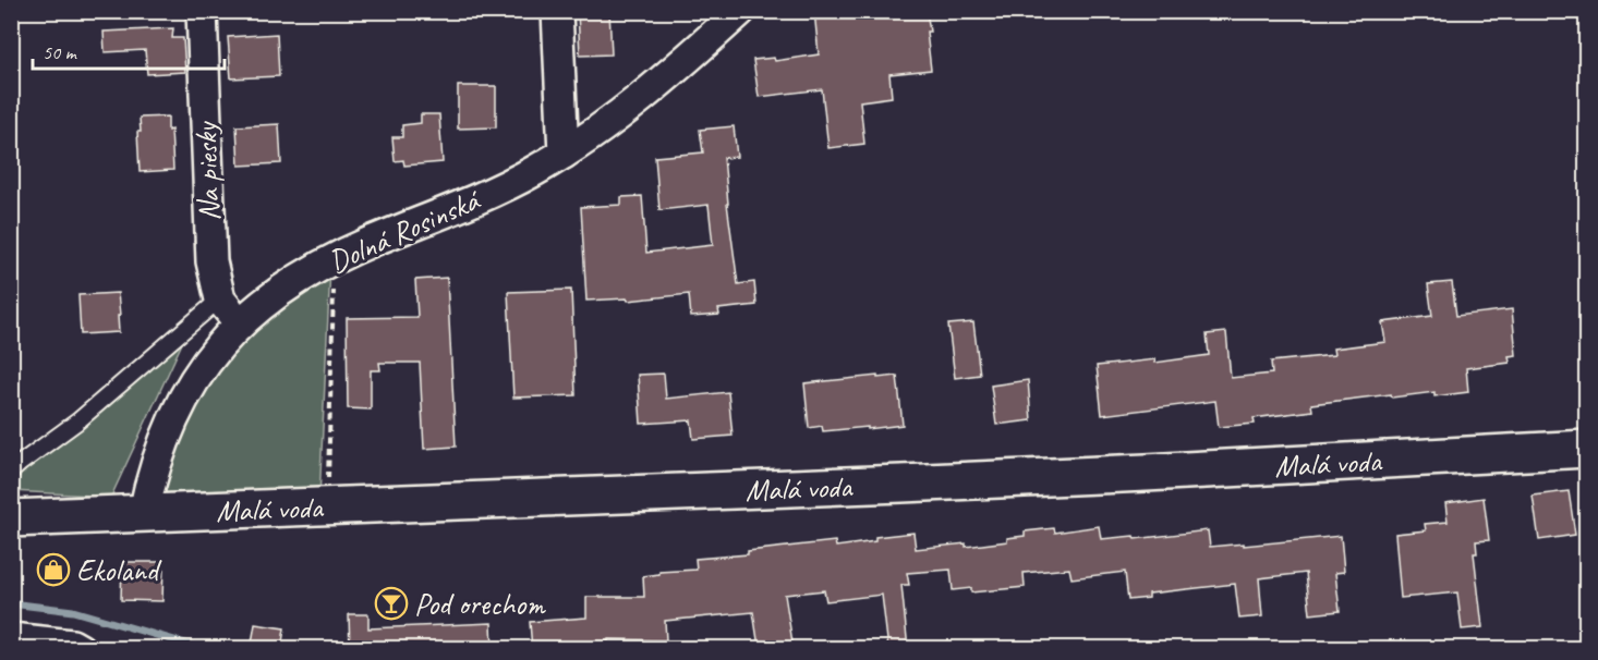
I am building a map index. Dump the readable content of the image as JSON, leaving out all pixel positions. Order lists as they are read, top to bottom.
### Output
{
  "streets": {
    "street": ["Na piesky", "Dolná Rosinská", "Malá voda"]
  },
  "crossings": [
    ["Na piesky", "Dolná Rosinská"],
    ["Dolná Rosinská", "Malá voda"]
  ],
  "places": {
    "shop": ["Ekoland"],
    "bar": ["Pod orechom"]
  },
  "scale_bar": "50 m"
}
